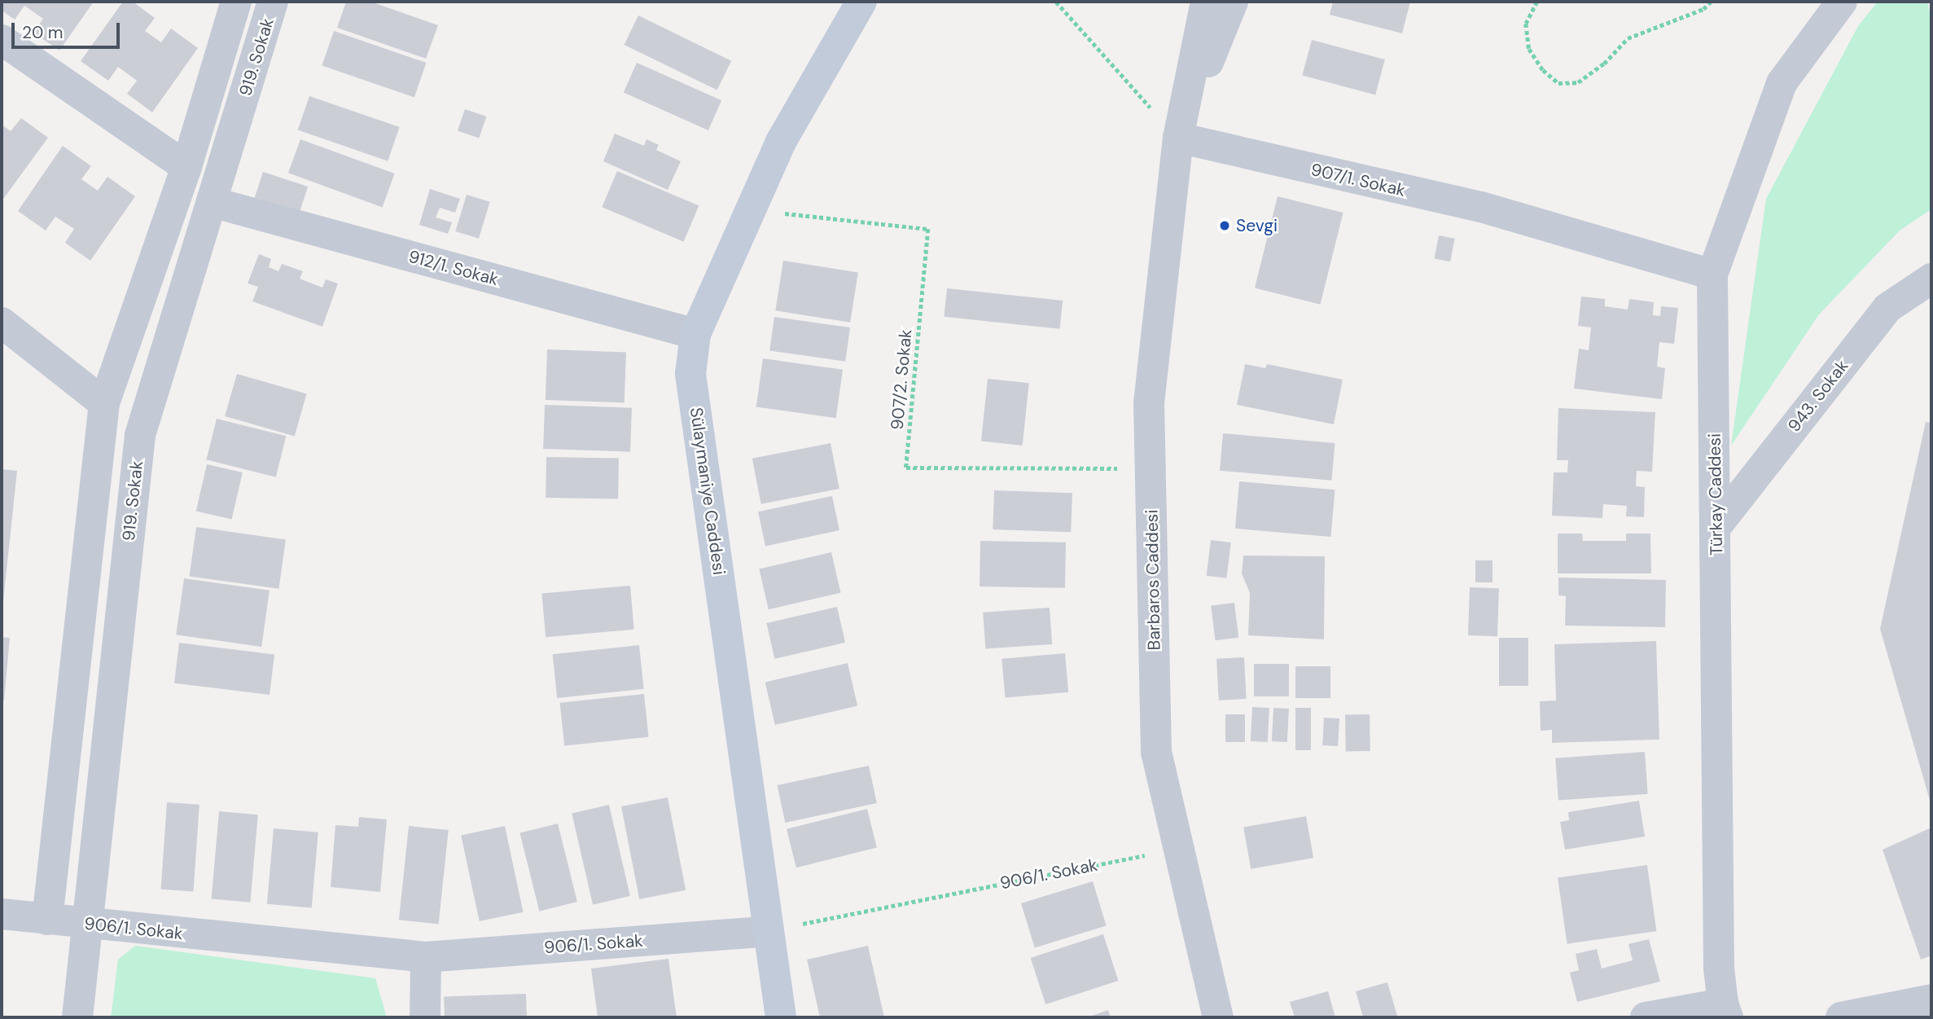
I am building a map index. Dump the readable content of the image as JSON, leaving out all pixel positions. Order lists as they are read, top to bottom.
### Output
{
  "streets": {
    "main road": ["Sülaymaniye Caddesi"],
    "street": [
      "919. Sokak",
      "907/1. Sokak",
      "912/1. Sokak",
      "943. Sokak",
      "Türkay Caddesi",
      "Barbaros Caddesi",
      "906/1. Sokak"
    ],
    "path": ["907/2. Sokak"]
  },
  "crossings": [
    ["919. Sokak", "912/1. Sokak"],
    ["919. Sokak", "906/1. Sokak"],
    ["907/1. Sokak", "Türkay Caddesi"],
    ["907/1. Sokak", "Barbaros Caddesi"],
    ["912/1. Sokak", "Sülaymaniye Caddesi"],
    ["907/2. Sokak", "Sülaymaniye Caddesi"],
    ["907/2. Sokak", "Barbaros Caddesi"],
    ["943. Sokak", "Türkay Caddesi"],
    ["Sülaymaniye Caddesi", "906/1. Sokak"],
    ["Barbaros Caddesi", "906/1. Sokak"]
  ],
  "places": ["Sevgi"],
  "scale_bar": "20 m"
}
